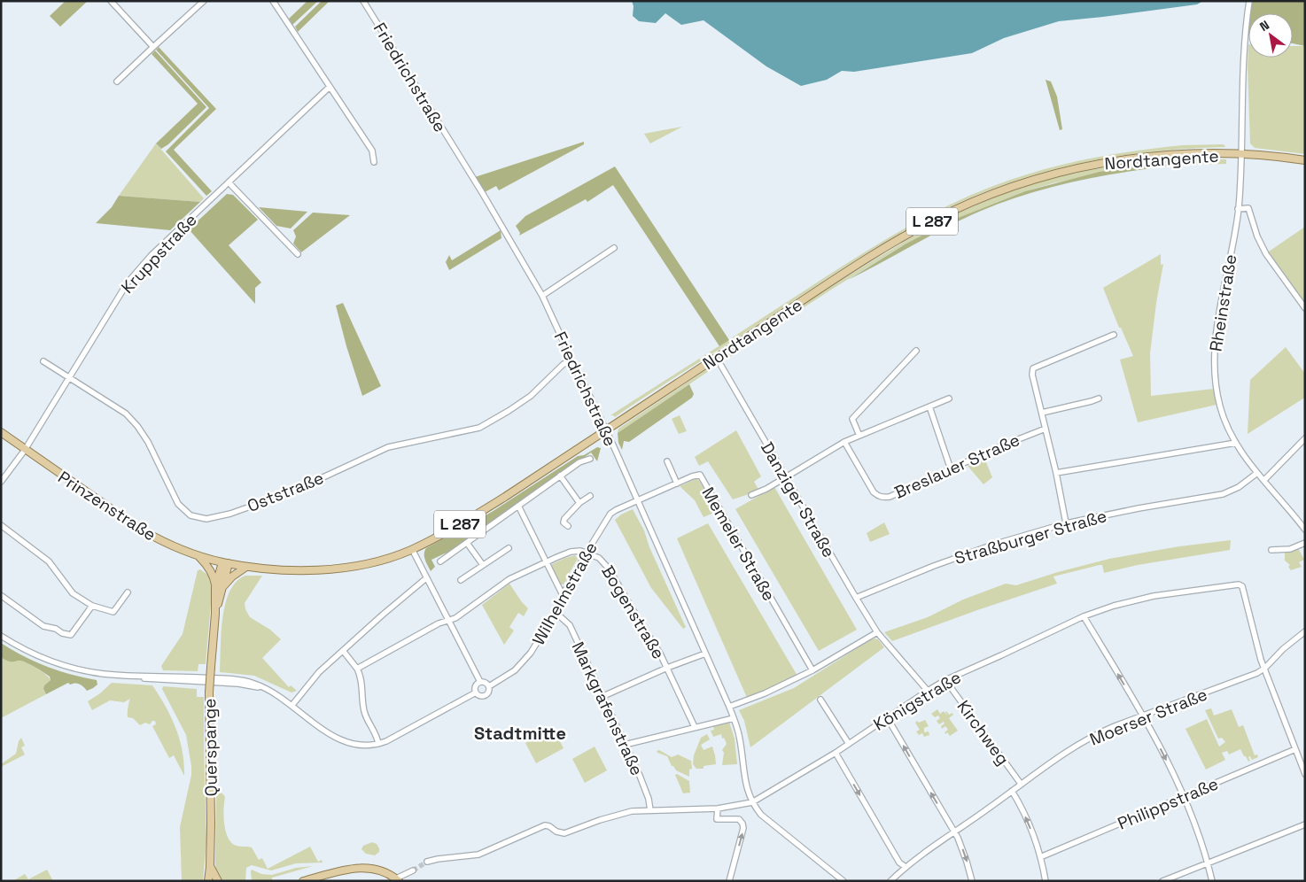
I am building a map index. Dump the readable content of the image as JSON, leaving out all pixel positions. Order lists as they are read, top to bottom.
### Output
{
  "streets": {
    "main road": [
      "Nordtangente",
      "L 287",
      "Prinzenstraße",
      "Querspange"
    ],
    "street": [
      "Friedrichstraße",
      "Kruppstraße",
      "Rheinstraße",
      "Breslauer Straße",
      "Oststraße",
      "Danziger Straße",
      "Straßburger Straße",
      "Memeler Straße",
      "Wilhelmstraße",
      "Bogenstraße",
      "Königstraße",
      "Markgrafenstraße",
      "Moerser Straße",
      "Kirchweg",
      "Philippstraße"
    ]
  },
  "crossings": [
    ["Friedrichstraße", "Nordtangente"],
    ["Friedrichstraße", "Oststraße"],
    ["Friedrichstraße", "Memeler Straße"],
    ["Friedrichstraße", "Wilhelmstraße"],
    ["Friedrichstraße", "Königstraße"],
    ["Nordtangente", "Rheinstraße"],
    ["Nordtangente", "Prinzenstraße"],
    ["Nordtangente", "Querspange"],
    ["Kruppstraße", "Oststraße"],
    ["Kruppstraße", "Prinzenstraße"],
    ["Rheinstraße", "Straßburger Straße"],
    ["Danziger Straße", "Straßburger Straße"],
    ["Danziger Straße", "Königstraße"],
    ["Prinzenstraße", "Querspange"],
    ["Memeler Straße", "Wilhelmstraße"],
    ["Wilhelmstraße", "Bogenstraße"],
    ["Wilhelmstraße", "Markgrafenstraße"],
    ["Königstraße", "Markgrafenstraße"],
    ["Königstraße", "Moerser Straße"],
    ["Königstraße", "Kirchweg"],
    ["Moerser Straße", "Kirchweg"]
  ],
  "districts": ["Stadtmitte"],
  "north": "top left"
}
